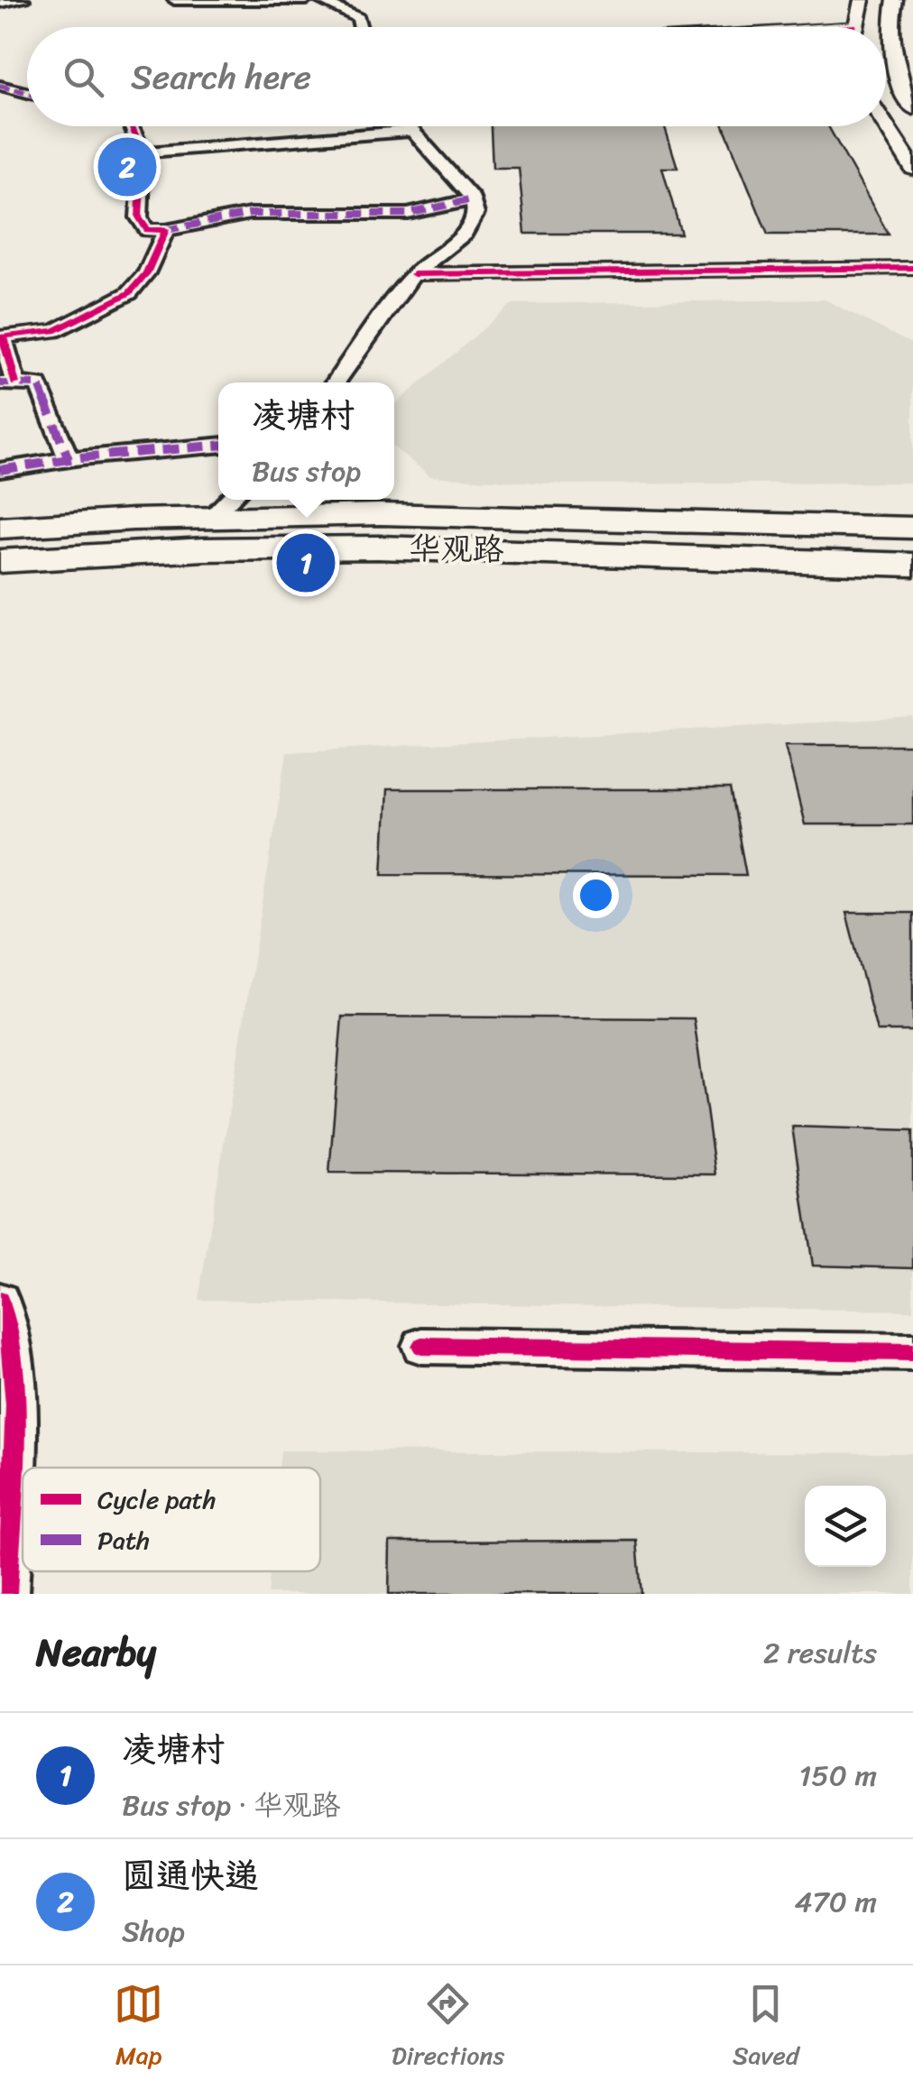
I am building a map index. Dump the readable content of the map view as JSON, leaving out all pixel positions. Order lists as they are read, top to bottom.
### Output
{
  "streets": {
    "main road": ["华观路"]
  },
  "legend": ["Cycle path", "Path"],
  "page": {
    "search": "Search here",
    "pins": ["2", "1"],
    "popup": ["凌塘村", "Bus stop"],
    "heading": ["Nearby", "2 results"],
    "list": [
      {
        "mark": "1",
        "name": "凌塘村",
        "note": "Bus stop · 华观路",
        "value": "150 m"
      },
      {
        "mark": "2",
        "name": "圆通快递",
        "note": "Shop",
        "value": "470 m"
      }
    ],
    "nav": ["Map", "Directions", "Saved"]
  }
}
